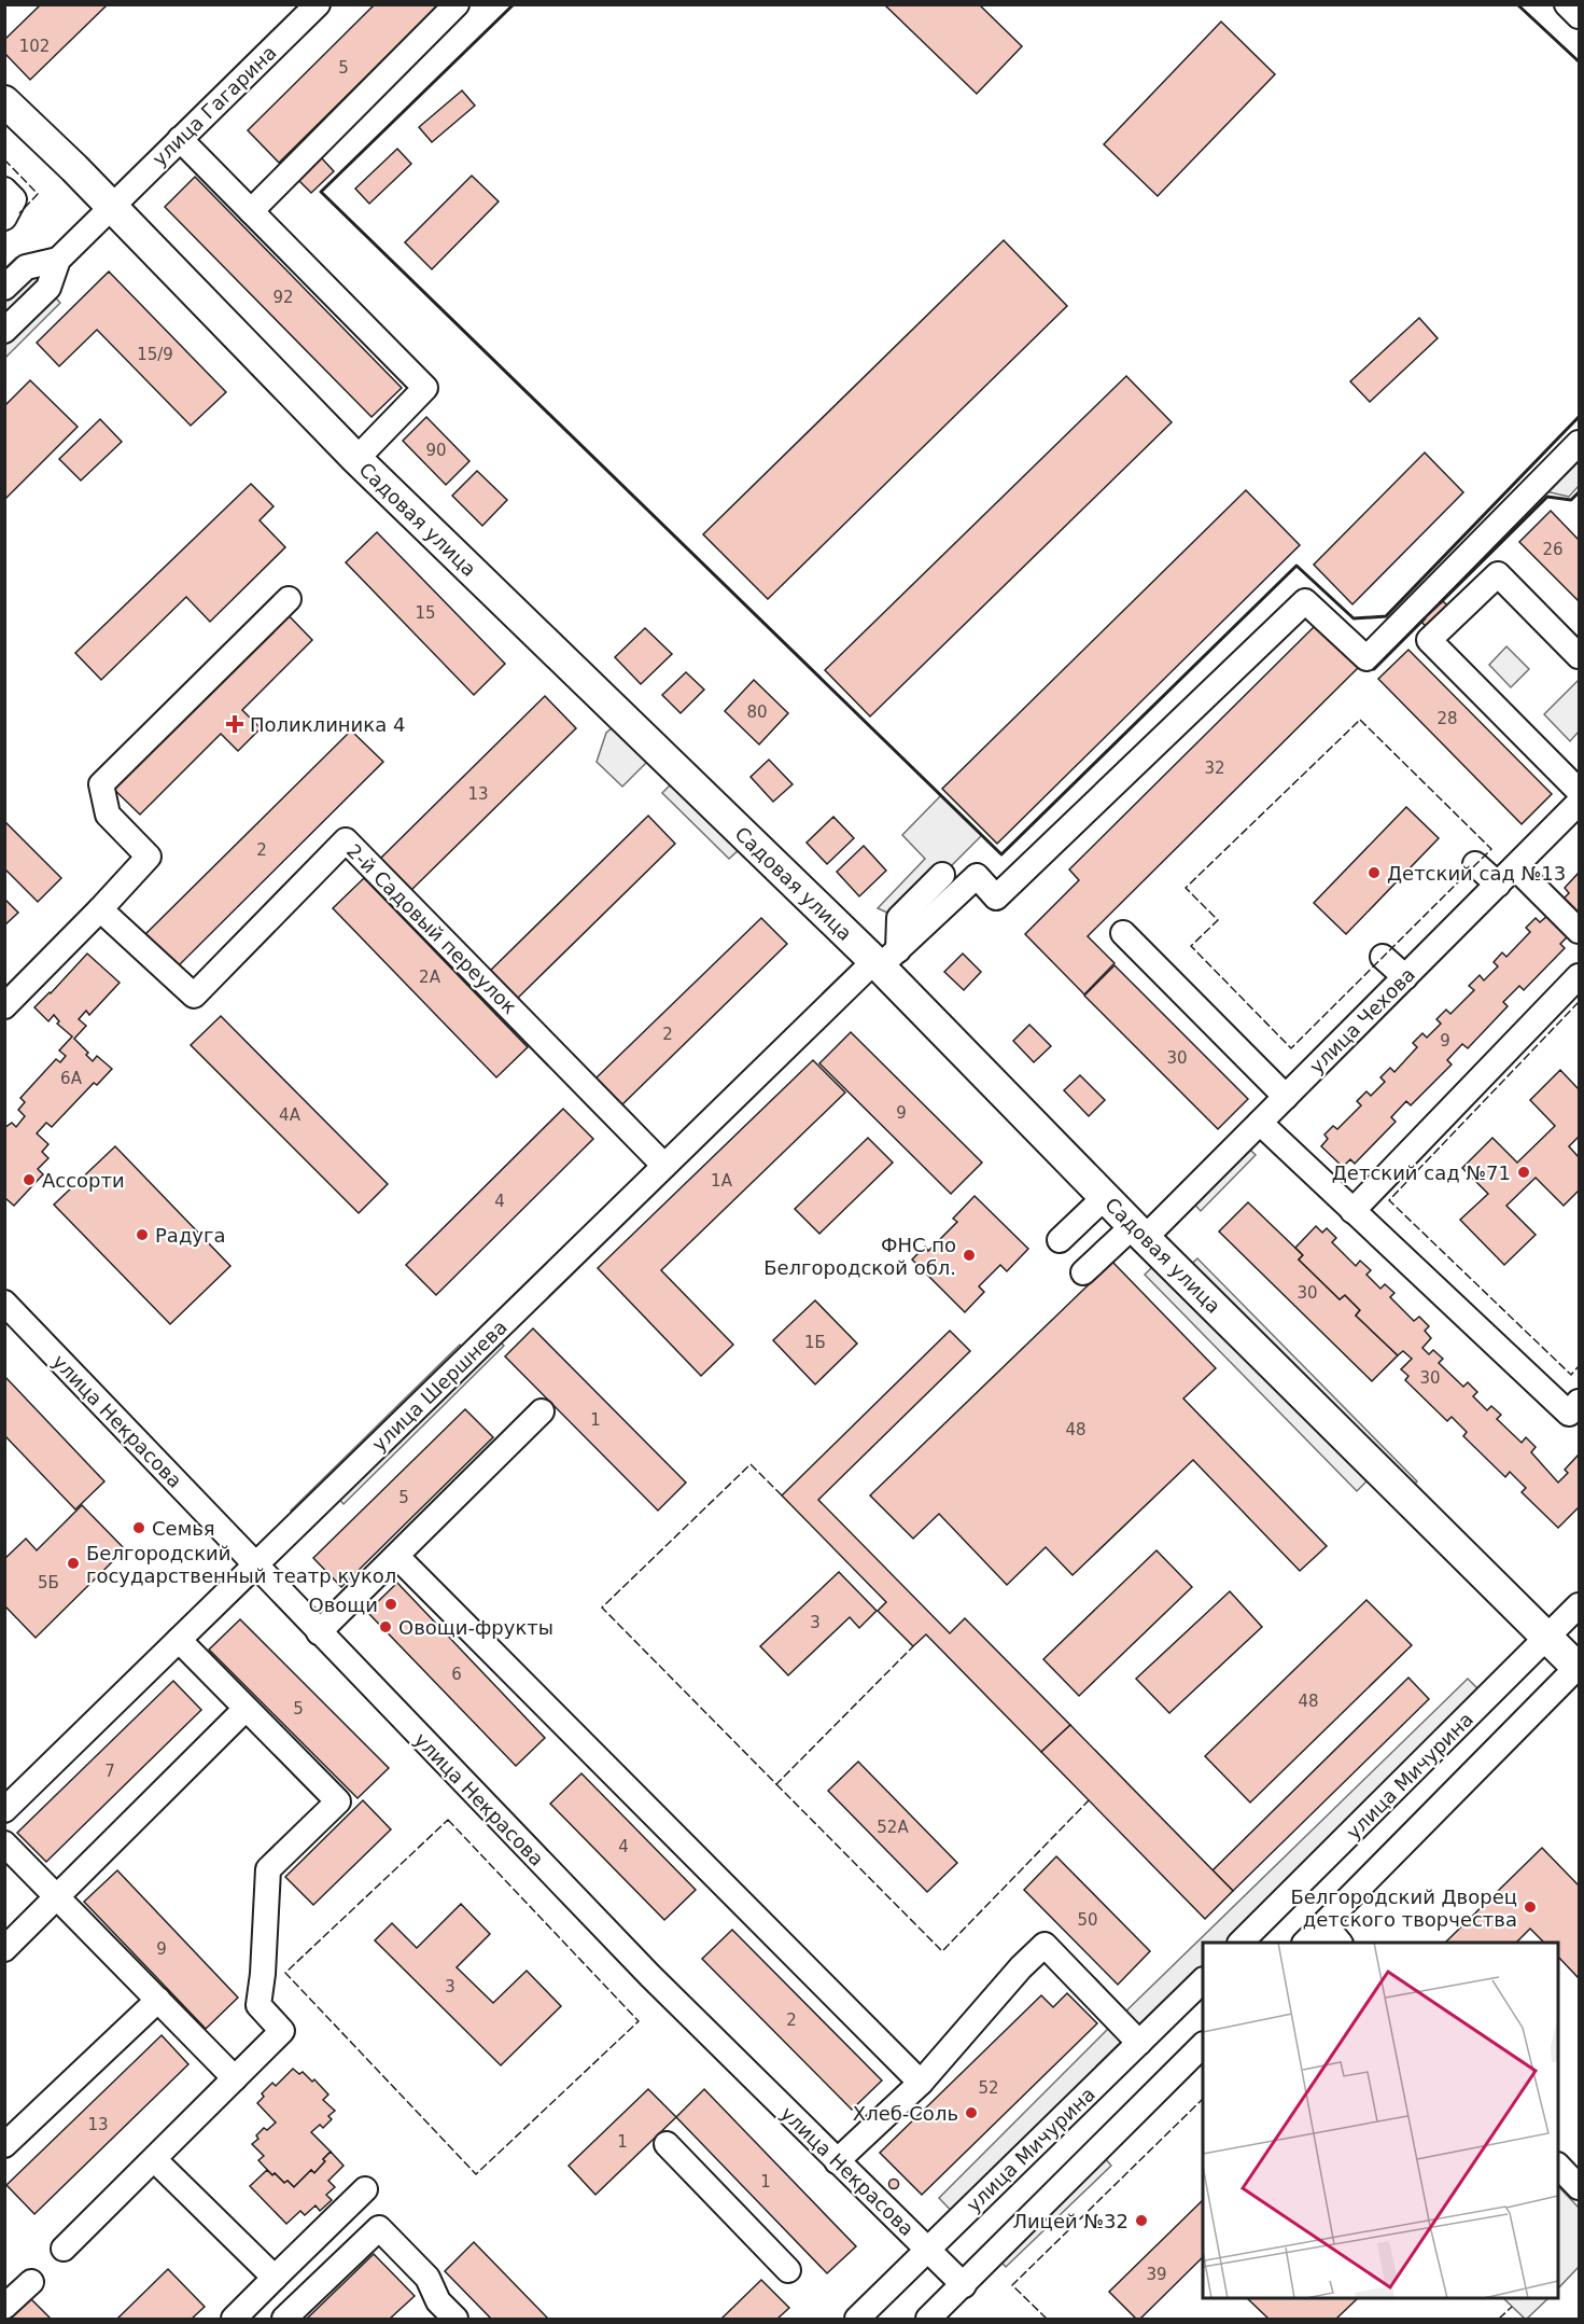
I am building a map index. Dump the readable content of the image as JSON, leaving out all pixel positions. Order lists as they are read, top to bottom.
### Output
{
  "streets": {
    "main road": ["Садовая улица"],
    "street": [
      "улица Гагарина",
      "2-й Садовый переулок",
      "улица Чехова",
      "улица Шершнева",
      "улица Некрасова",
      "улица Мичурина"
    ]
  },
  "crossings": [
    ["улица Гагарина", "Садовая улица"],
    ["Садовая улица", "улица Чехова"],
    ["Садовая улица", "улица Шершнева"],
    ["Садовая улица", "улица Мичурина"],
    ["2-й Садовый переулок", "улица Шершнева"],
    ["улица Шершнева", "улица Некрасова"],
    ["улица Некрасова", "улица Мичурина"]
  ],
  "places": {
    "health": ["Поликлиника 4"],
    "other": [
      "Детский сад №13",
      "Детский сад №71",
      "Ассорти",
      "Радуга",
      "ФНС по Белгородской обл.",
      "Семья",
      "Белгородский государственный театр кукол",
      "Овощи",
      "Овощи-фрукты",
      "Белгородский Дворец детского творчества",
      "Хлеб-Соль",
      "Лицей №32"
    ]
  },
  "house_numbers": [
    "102",
    "5",
    "92",
    "15/9",
    "90",
    "26",
    "15",
    "80",
    "28",
    "32",
    "13",
    "2",
    "2А",
    "2",
    "9",
    "30",
    "6А",
    "9",
    "4А",
    "1А",
    "4",
    "30",
    "1Б",
    "30",
    "1",
    "48",
    "5",
    "5Б",
    "3",
    "6",
    "48",
    "5",
    "7",
    "52А",
    "4",
    "50",
    "9",
    "3",
    "2",
    "52",
    "13",
    "1",
    "1",
    "39"
  ]
}
